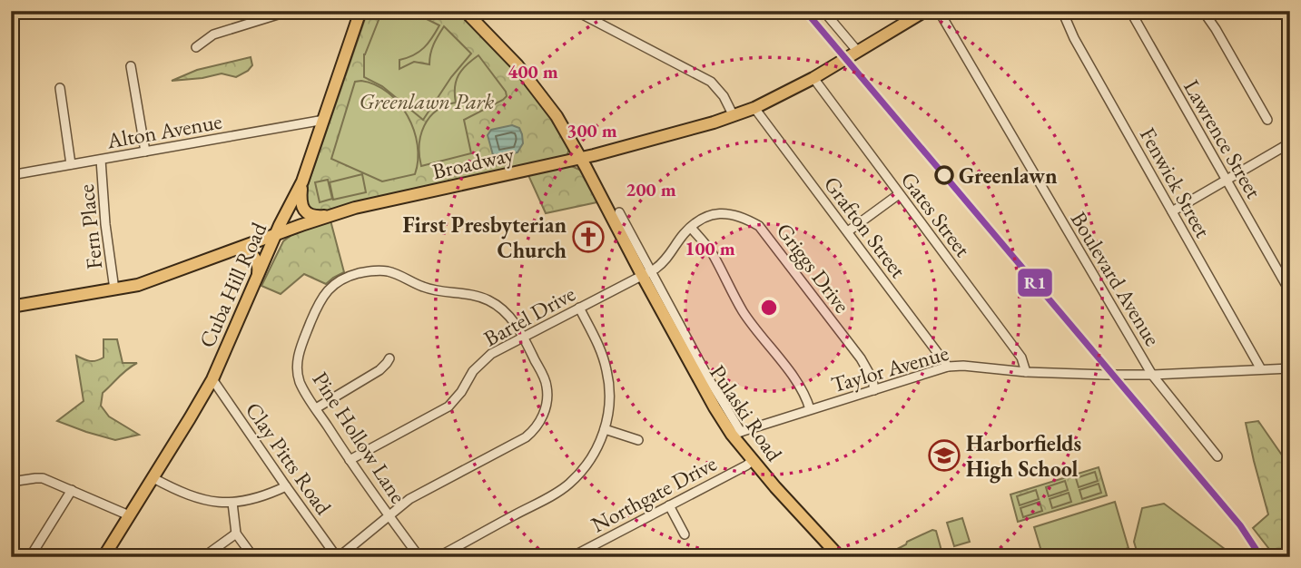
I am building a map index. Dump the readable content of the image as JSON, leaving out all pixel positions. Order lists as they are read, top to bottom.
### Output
{
  "streets": {
    "main road": ["Broadway", "Cuba Hill Road", "Pulaski Road"],
    "street": [
      "Alton Avenue",
      "Lawrence Street",
      "Fenwick Street",
      "Gates Street",
      "Fern Place",
      "Grafton Street",
      "Griggs Drive",
      "Boulevard Avenue",
      "Bartel Drive",
      "Taylor Avenue",
      "Pine Hollow Lane",
      "Clay Pitts Road",
      "Northgate Drive"
    ]
  },
  "crossings": [
    ["Alton Avenue", "Fern Place"],
    ["Alton Avenue", "Cuba Hill Road"],
    ["Broadway", "Gates Street"],
    ["Broadway", "Fern Place"],
    ["Broadway", "Grafton Street"],
    ["Broadway", "Cuba Hill Road"],
    ["Broadway", "Pulaski Road"],
    ["Fenwick Street", "Taylor Avenue"],
    ["Gates Street", "Taylor Avenue"],
    ["Grafton Street", "Taylor Avenue"],
    ["Griggs Drive", "Bartel Drive"],
    ["Griggs Drive", "Taylor Avenue"],
    ["Griggs Drive", "Pulaski Road"],
    ["Boulevard Avenue", "Taylor Avenue"],
    ["Cuba Hill Road", "Clay Pitts Road"],
    ["Bartel Drive", "Pulaski Road"],
    ["Bartel Drive", "Pine Hollow Lane"],
    ["Taylor Avenue", "Pulaski Road"],
    ["Pulaski Road", "Northgate Drive"],
    ["Pine Hollow Lane", "Clay Pitts Road"]
  ],
  "parks": ["Greenlawn Park"],
  "places": {
    "other": ["Greenlawn"],
    "church": ["First Presbyterian Church"],
    "school or university": ["Harborfields High School"]
  },
  "lines": ["transit line R1"],
  "rings": [
    "400 m",
    "300 m",
    "200 m",
    "100 m"
  ]
}
